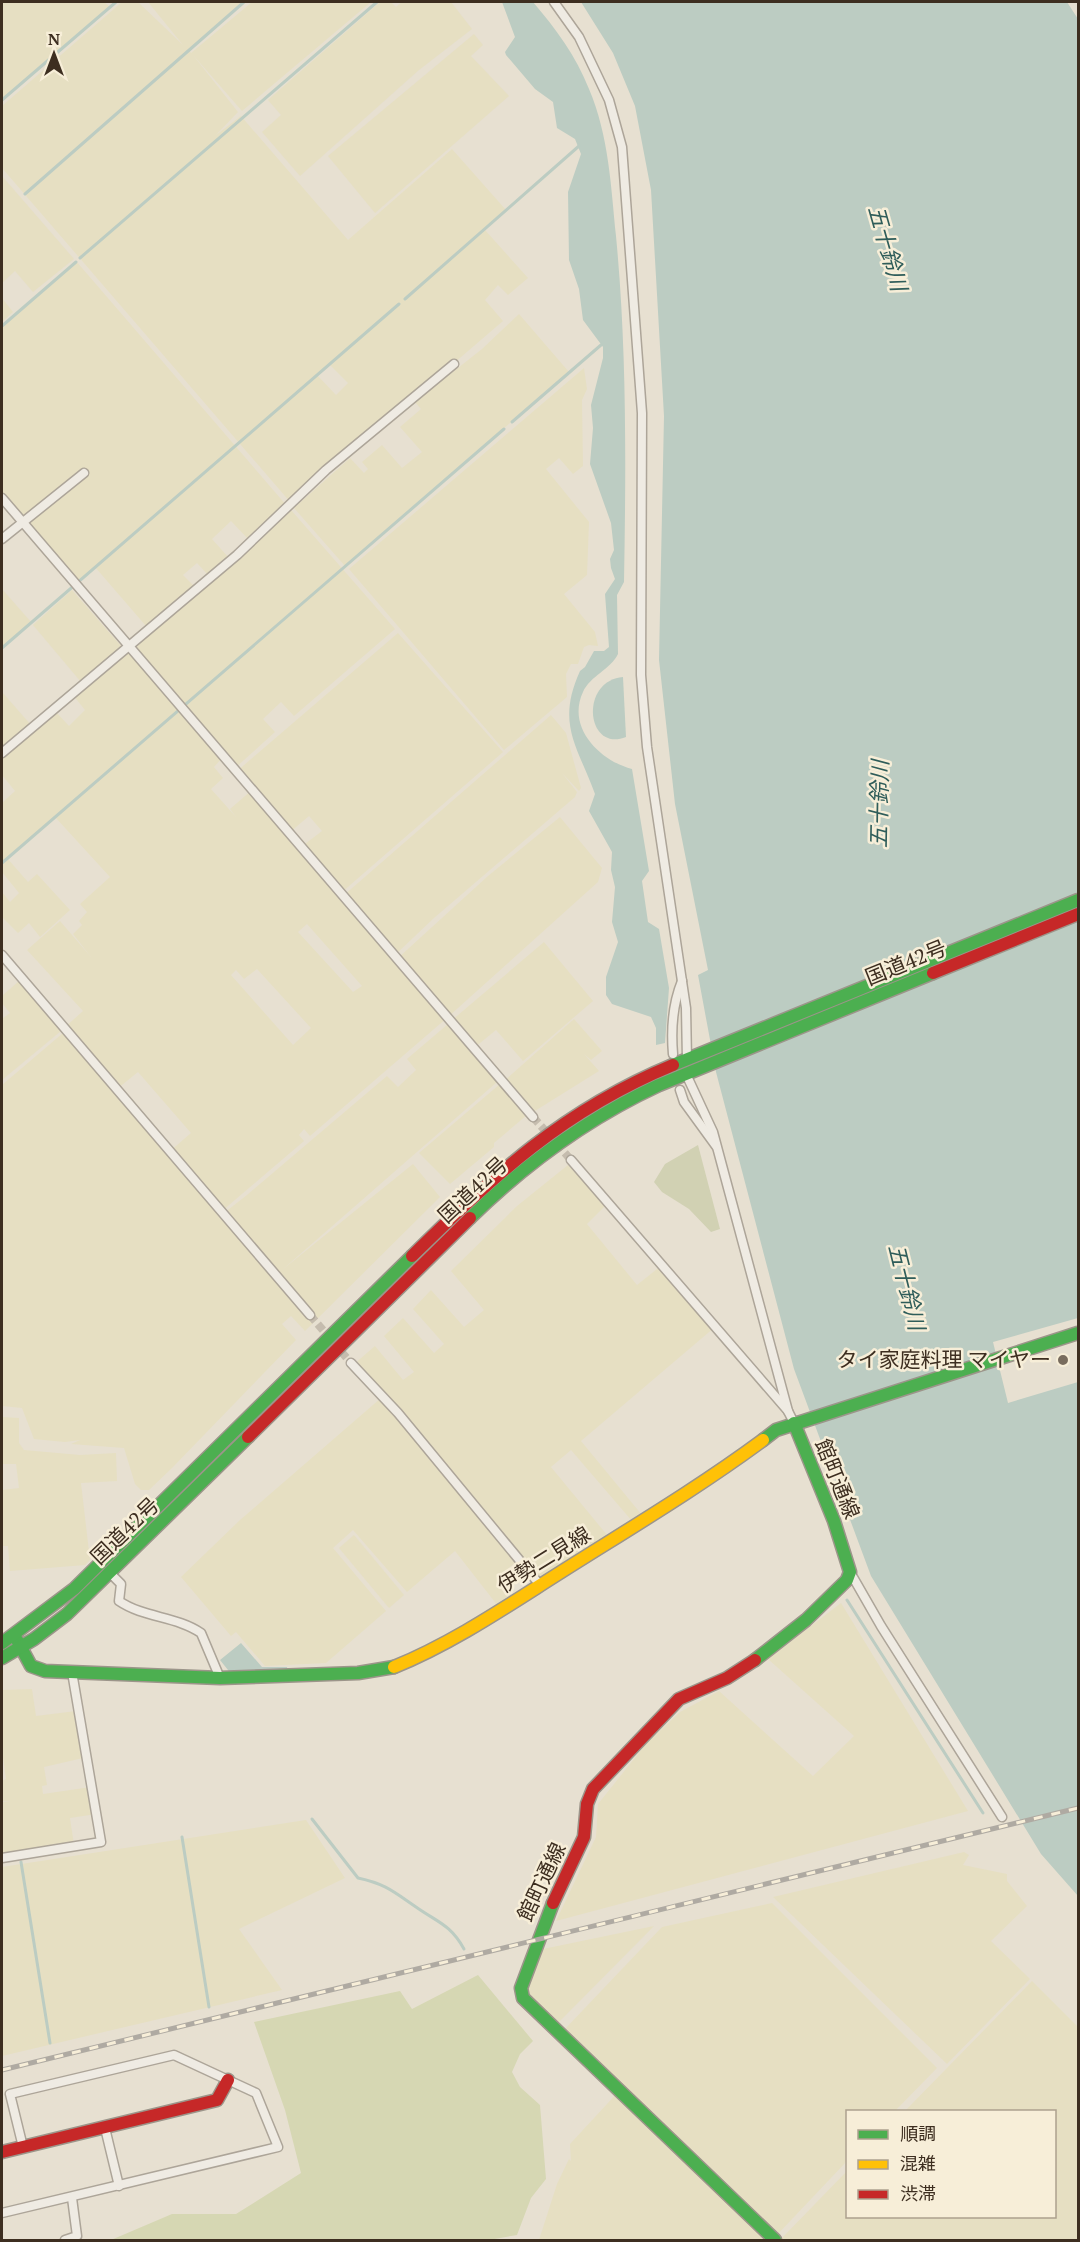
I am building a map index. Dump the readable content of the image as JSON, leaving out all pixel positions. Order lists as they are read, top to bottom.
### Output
{
  "streets": {
    "main road": ["国道42号", "館町通線", "伊勢二見線"]
  },
  "crossings": [
    ["国道42号", "伊勢二見線"],
    ["館町通線", "伊勢二見線"]
  ],
  "water": ["五十鈴川"],
  "places": ["タイ家庭料理 マイヤー"],
  "legend": ["順調", "混雑", "渋滞"],
  "north": "top"
}
